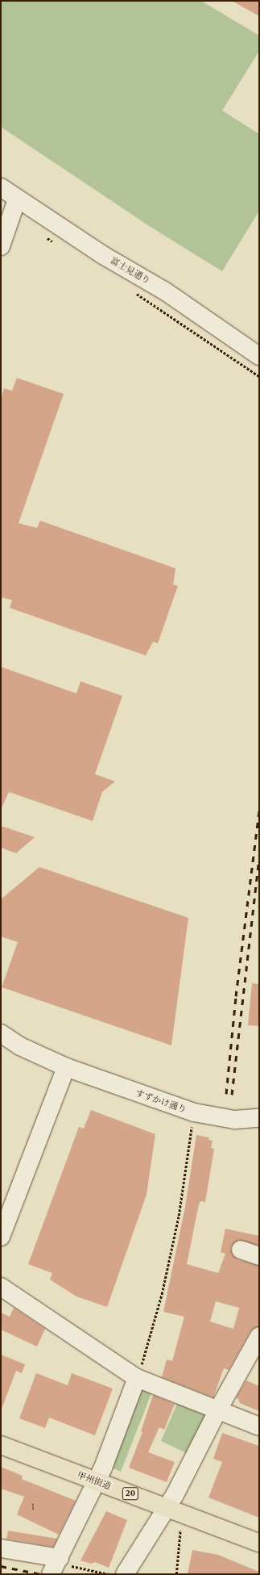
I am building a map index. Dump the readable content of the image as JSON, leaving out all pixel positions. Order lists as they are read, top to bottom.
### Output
{
  "streets": {
    "highway": ["甲州街道", "20"],
    "street": ["富士見通り", "すずかけ通り"]
  },
  "house_numbers": ["1"]
}
